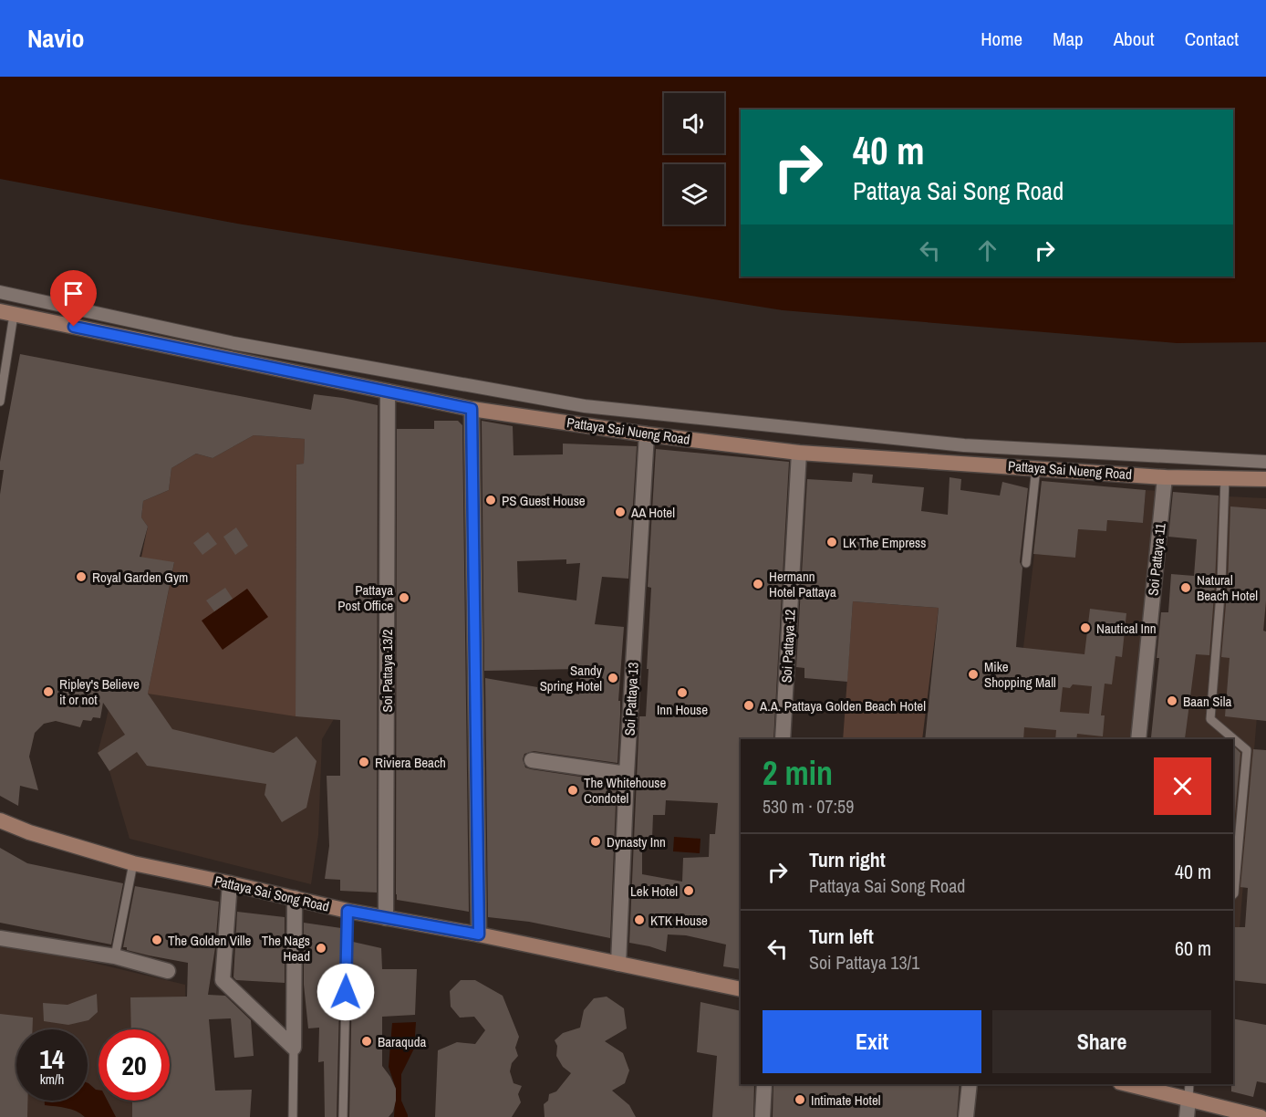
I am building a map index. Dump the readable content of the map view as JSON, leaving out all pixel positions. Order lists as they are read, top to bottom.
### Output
{
  "streets": {
    "main road": ["Pattaya Sai Nueng Road", "Pattaya Sai Song Road"],
    "street": [
      "Soi Pattaya 11",
      "Soi Pattaya 12",
      "Soi Pattaya 13/2",
      "Soi Pattaya 13"
    ]
  },
  "crossings": [
    ["Pattaya Sai Nueng Road", "Soi Pattaya 11"],
    ["Pattaya Sai Nueng Road", "Soi Pattaya 12"],
    ["Pattaya Sai Nueng Road", "Soi Pattaya 13/2"],
    ["Pattaya Sai Nueng Road", "Soi Pattaya 13"],
    ["Soi Pattaya 13/2", "Pattaya Sai Song Road"],
    ["Soi Pattaya 13", "Pattaya Sai Song Road"]
  ],
  "places": [
    "PS Guest House",
    "AA Hotel",
    "LK The Empress",
    "Royal Garden Gym",
    "Hermann Hotel Pattaya",
    "Natural Beach Hotel",
    "Pattaya Post Office",
    "Nautical Inn",
    "Mike Shopping Mall",
    "Sandy Spring Hotel",
    "Ripley's Believe it or not",
    "Inn House",
    "Baan Sila",
    "A.A. Pattaya Golden Beach Hotel",
    "Riviera Beach",
    "The Whitehouse Condotel",
    "Dynasty Inn",
    "Lek Hotel",
    "KTK House",
    "The Golden Ville",
    "The Nags Head",
    "Baraquda",
    "Intimate Hotel"
  ],
  "page": {
    "header": "Navio",
    "nav": [
      "Home",
      "Map",
      "About",
      "Contact"
    ],
    "turn": ["40 m", "Pattaya Sai Song Road"],
    "heading": ["2 min", "530 m · 07:59"],
    "list": [
      {
        "name": "Turn right",
        "note": "Pattaya Sai Song Road",
        "value": "40 m"
      },
      {
        "name": "Turn left",
        "note": "Soi Pattaya 13/1",
        "value": "60 m"
      }
    ],
    "buttons": ["Exit", "Share"],
    "speed": "14 km/h",
    "limit": "20"
  }
}
